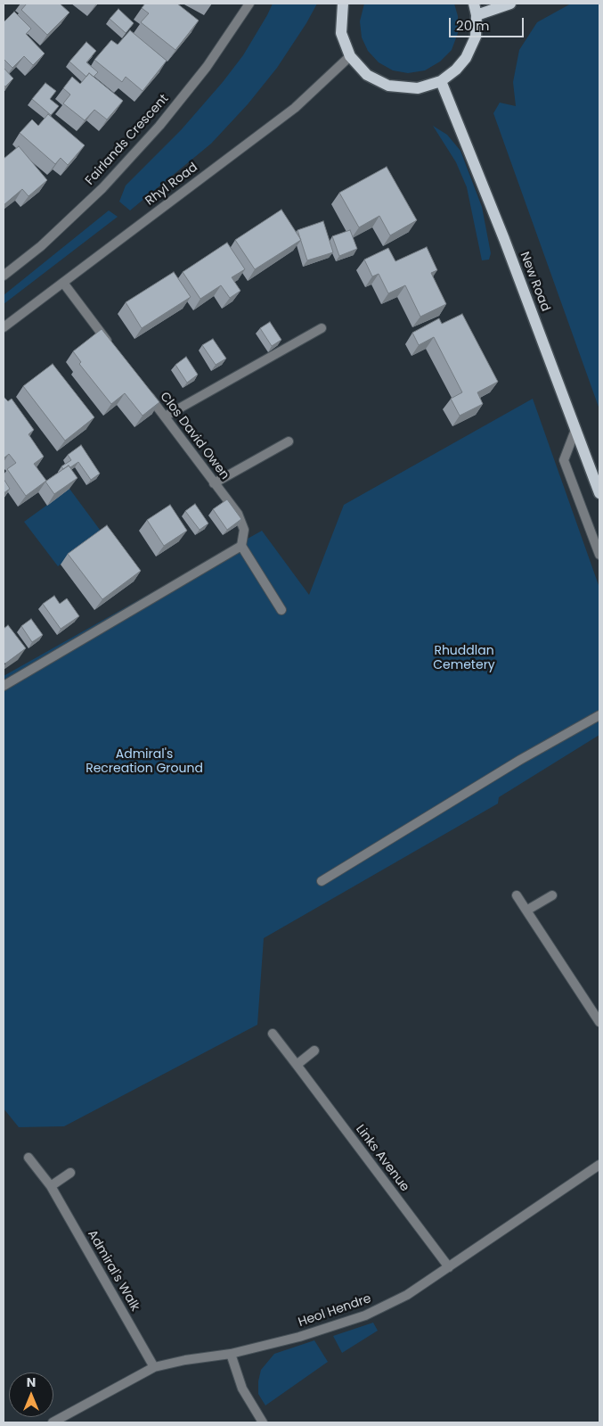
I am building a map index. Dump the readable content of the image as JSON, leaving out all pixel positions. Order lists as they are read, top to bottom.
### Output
{
  "streets": {
    "main road": ["New Road"],
    "street": [
      "Fairlands Crescent",
      "Rhyl Road",
      "Clos David Owen",
      "Links Avenue",
      "Admiral's Walk",
      "Heol Hendre"
    ]
  },
  "crossings": [
    ["Links Avenue", "Heol Hendre"],
    ["Admiral's Walk", "Heol Hendre"]
  ],
  "parks": ["Rhuddlan Cemetery", "Admiral's Recreation Ground"],
  "scale_bar": "20 m",
  "north": "top"
}
